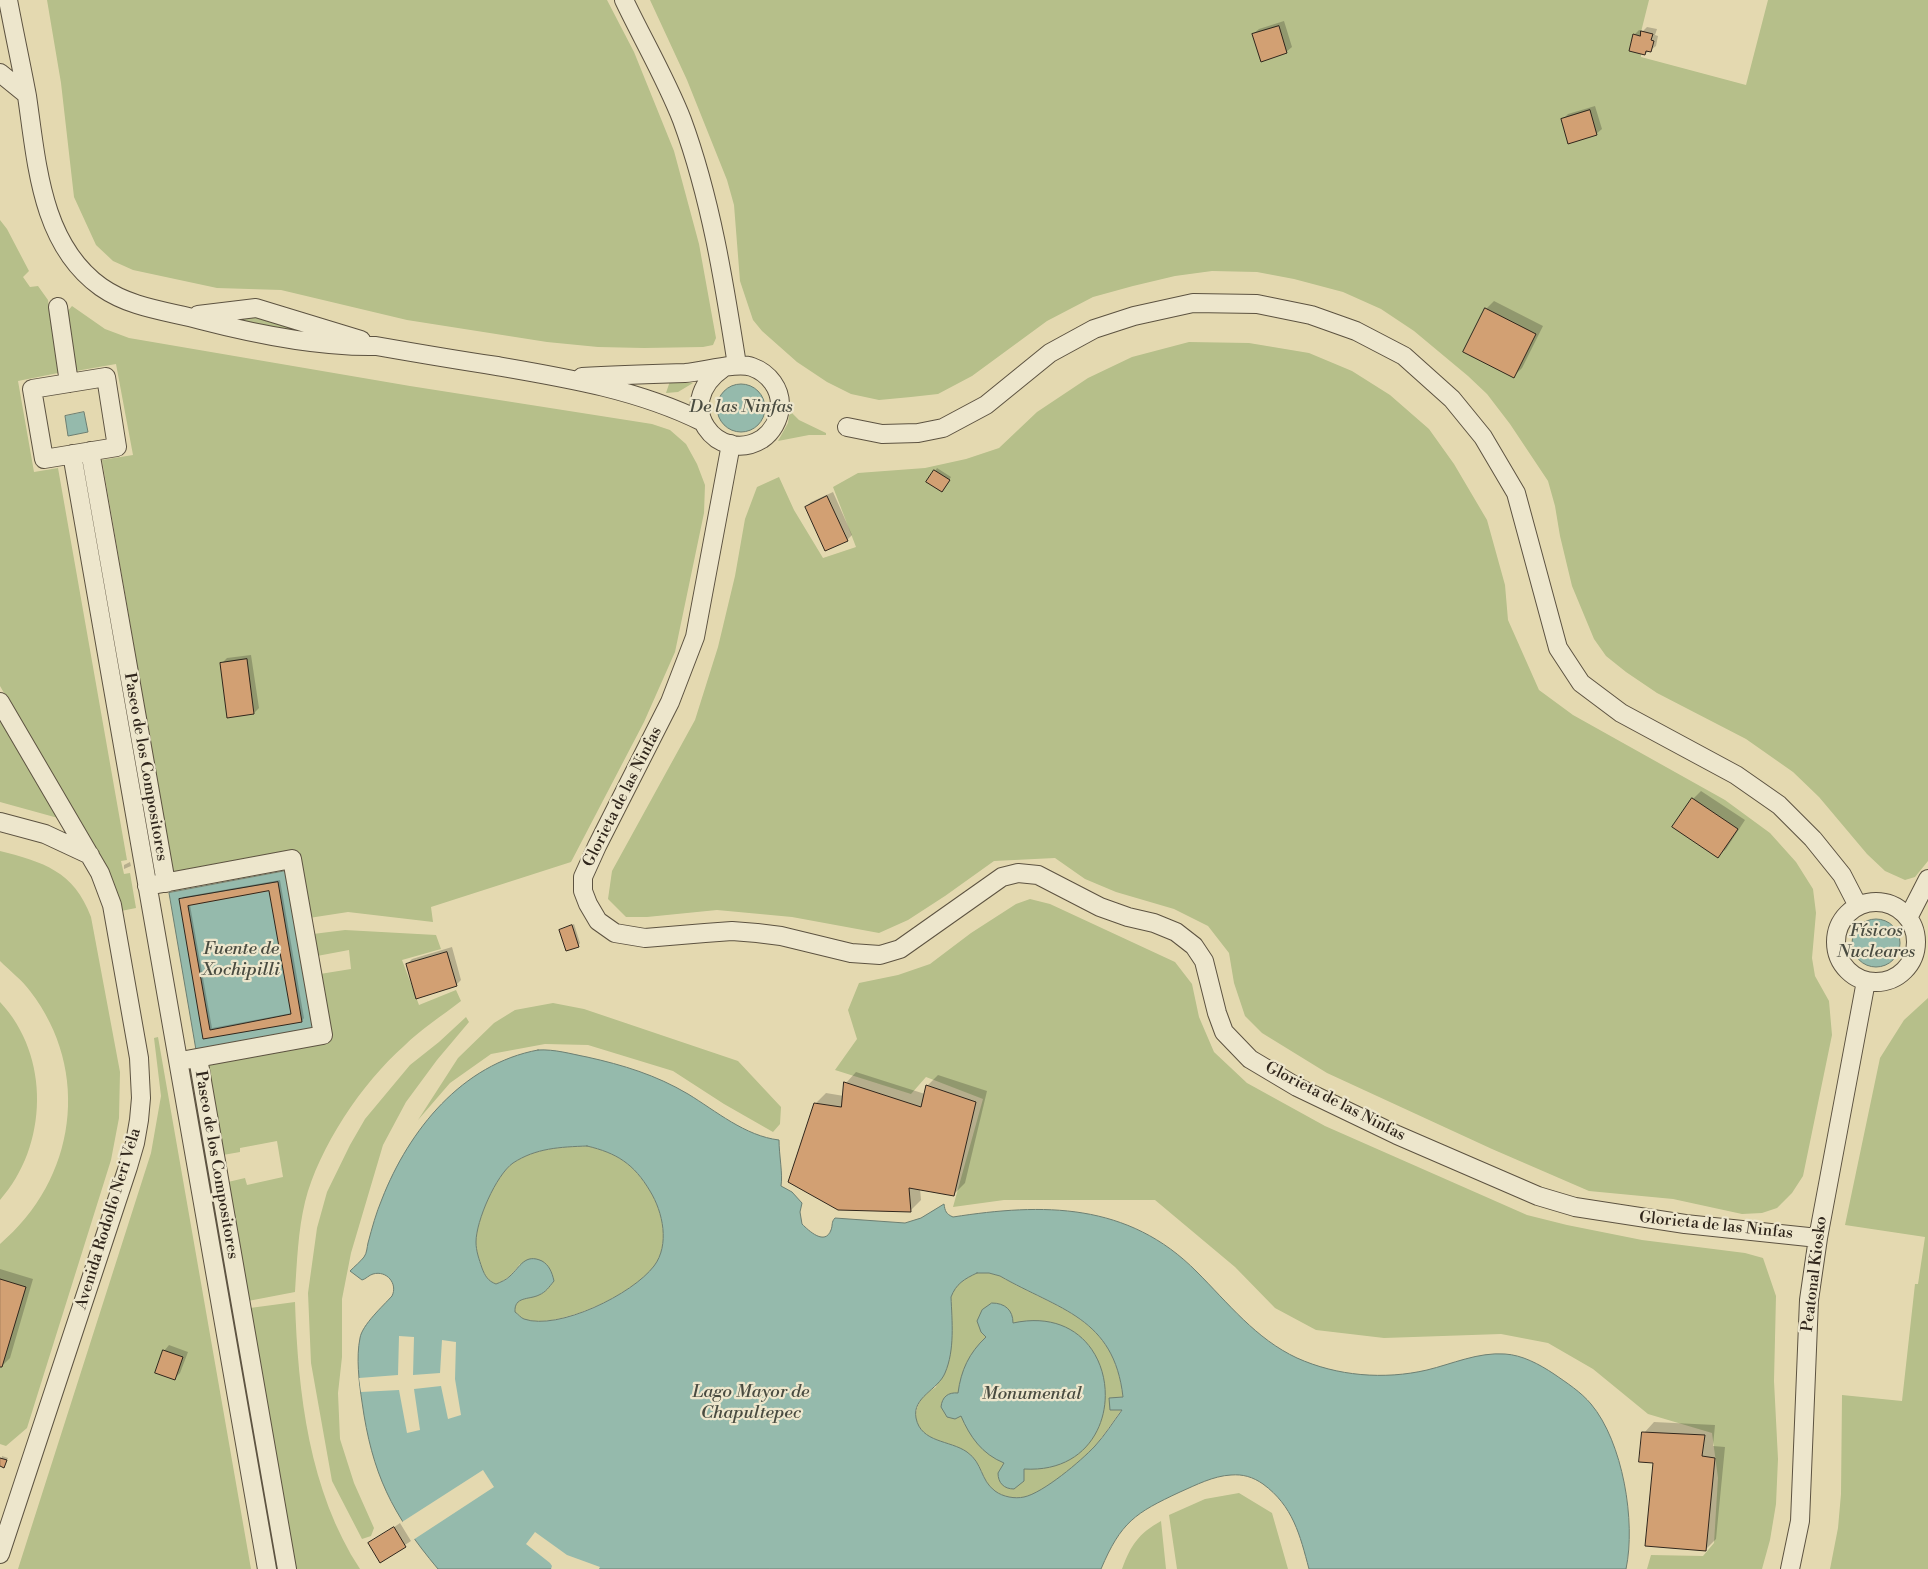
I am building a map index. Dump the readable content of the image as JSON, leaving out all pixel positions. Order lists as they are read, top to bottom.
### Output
{
  "streets": {
    "street": [
      "Paseo de los Compositores",
      "Glorieta de las Ninfas",
      "Avenida Rodolfo Neri Vela",
      "Peatonal Kiosko"
    ]
  },
  "crossings": [
    ["Glorieta de las Ninfas", "Peatonal Kiosko"]
  ],
  "water": [
    "De las Ninfas",
    "Físicos Nucleares",
    "Fuente de Xochipilli",
    "Lago Mayor de Chapultepec",
    "Monumental"
  ]
}
